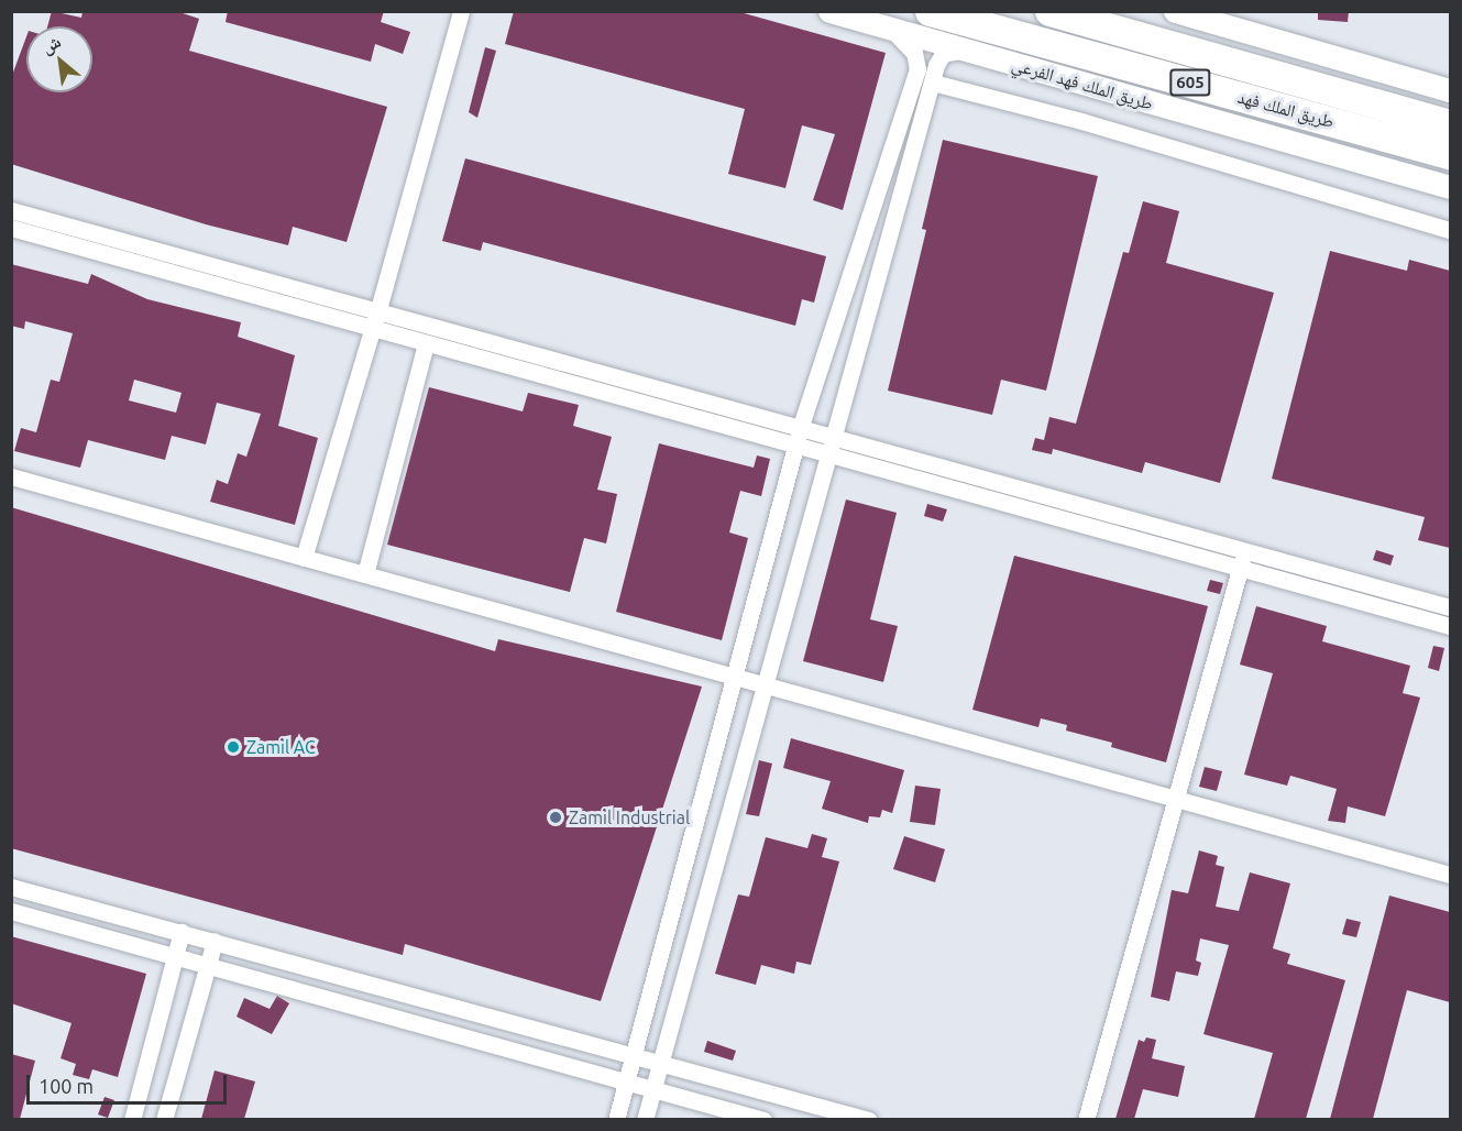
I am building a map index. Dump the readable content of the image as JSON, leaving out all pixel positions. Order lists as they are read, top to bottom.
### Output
{
  "streets": {
    "highway": ["605", "طريق الملك فهد"],
    "main road": ["طريق الملك فهد الفرعي"]
  },
  "places": ["Zamil AC", "Zamil Industrial"],
  "scale_bar": "100 m",
  "north": "top left"
}
